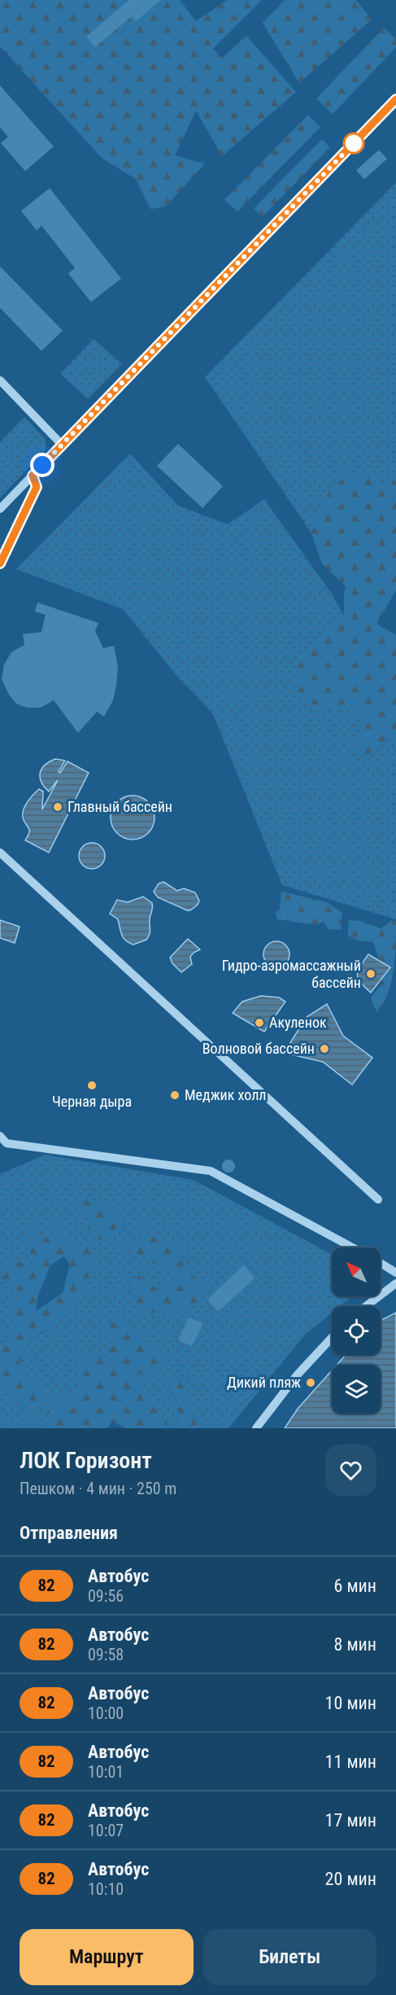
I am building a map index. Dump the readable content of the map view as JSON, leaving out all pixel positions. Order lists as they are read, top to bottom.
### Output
{
  "places": [
    "Главный бассейн",
    "Гидро-аэромассажный бассейн",
    "Акуленок",
    "Волновой бассейн",
    "Черная дыра",
    "Меджик холл",
    "Дикий пляж"
  ],
  "lines": ["bus line 82"],
  "north": "top left",
  "page": {
    "heading": [
      ["ЛОК Горизонт", "Пешком · 4 мин · 250 m"],
      "Отправления"
    ],
    "list": [
      {
        "mark": "82",
        "name": "Автобус",
        "note": "09:56",
        "value": "6 мин"
      },
      {
        "mark": "82",
        "name": "Автобус",
        "note": "09:58",
        "value": "8 мин"
      },
      {
        "mark": "82",
        "name": "Автобус",
        "note": "10:00",
        "value": "10 мин"
      },
      {
        "mark": "82",
        "name": "Автобус",
        "note": "10:01",
        "value": "11 мин"
      },
      {
        "mark": "82",
        "name": "Автобус",
        "note": "10:07",
        "value": "17 мин"
      },
      {
        "mark": "82",
        "name": "Автобус",
        "note": "10:10",
        "value": "20 мин"
      }
    ],
    "buttons": ["Маршрут", "Билеты"]
  }
}
